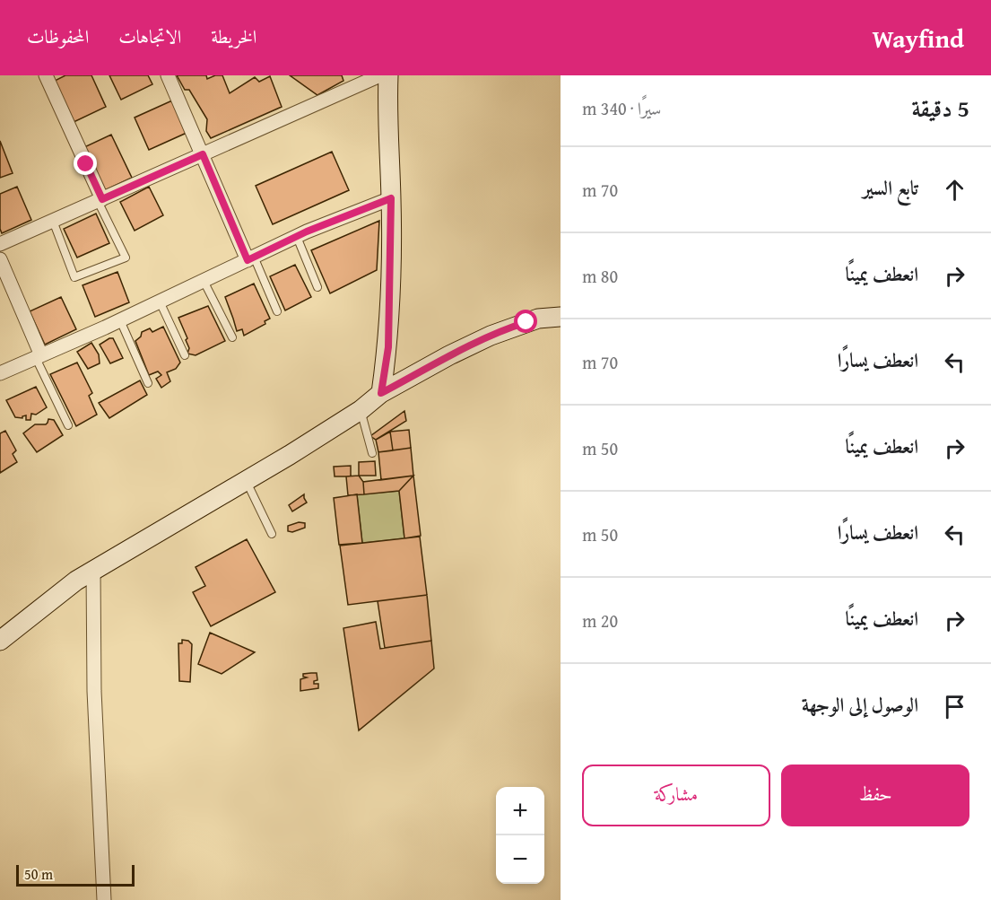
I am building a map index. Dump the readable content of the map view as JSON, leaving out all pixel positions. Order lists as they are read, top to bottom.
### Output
{
  "scale_bar": "50 m",
  "page": {
    "header": "Wayfind",
    "nav": ["الخريطة", "الاتجاهات", "المحفوظات"],
    "heading": ["5 دقيقة", "سيرًا · 340 m"],
    "list": [
      ["تابع السير", "70 m"],
      ["انعطف يمينًا", "80 m"],
      ["انعطف يسارًا", "70 m"],
      ["انعطف يمينًا", "50 m"],
      ["انعطف يسارًا", "50 m"],
      ["انعطف يمينًا", "20 m"],
      "الوصول إلى الوجهة"
    ],
    "buttons": ["حفظ", "مشاركة"],
    "map_buttons": ["+", "−"],
    "scale": "50 m"
  }
}
